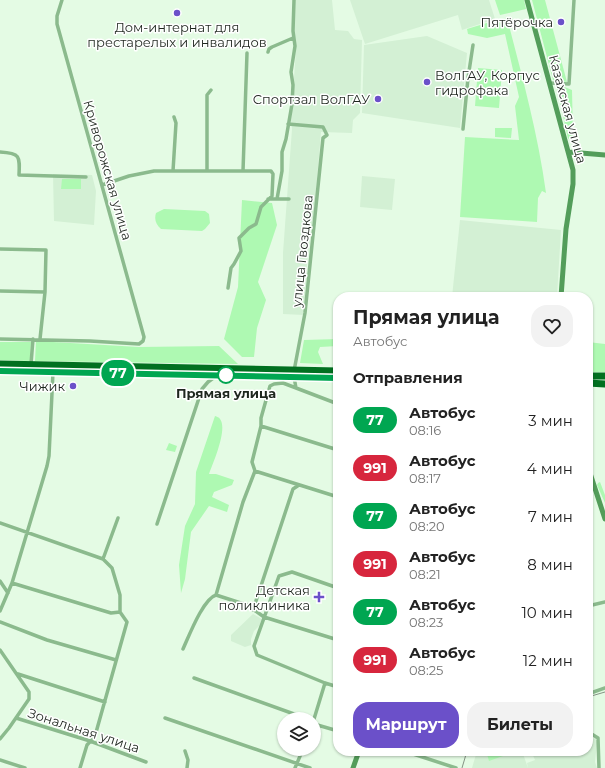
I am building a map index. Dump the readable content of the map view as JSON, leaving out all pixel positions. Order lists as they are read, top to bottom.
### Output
{
  "streets": {
    "main road": ["Казахская улица"],
    "street": ["Криворожская улица", "улица Гвоздкова", "Зональная улица"]
  },
  "places": {
    "other": [
      "Дом-интернат для престарелых и инвалидов",
      "Пятёрочка",
      "ВолГАУ, Корпус гидрофака",
      "Спортзал ВолГАУ",
      "Прямая улица",
      "Чижик"
    ],
    "health": ["Детская поликлиника"]
  },
  "lines": ["bus line 77"],
  "page": {
    "on_map": "77",
    "heading": [
      ["Прямая улица", "Автобус"],
      "Отправления"
    ],
    "list": [
      {
        "mark": "77",
        "name": "Автобус",
        "note": "08:16",
        "value": "3 мин"
      },
      {
        "mark": "991",
        "name": "Автобус",
        "note": "08:17",
        "value": "4 мин"
      },
      {
        "mark": "77",
        "name": "Автобус",
        "note": "08:20",
        "value": "7 мин"
      },
      {
        "mark": "991",
        "name": "Автобус",
        "note": "08:21",
        "value": "8 мин"
      },
      {
        "mark": "77",
        "name": "Автобус",
        "note": "08:23",
        "value": "10 мин"
      },
      {
        "mark": "991",
        "name": "Автобус",
        "note": "08:25",
        "value": "12 мин"
      }
    ],
    "buttons": ["Маршрут", "Билеты"]
  }
}
